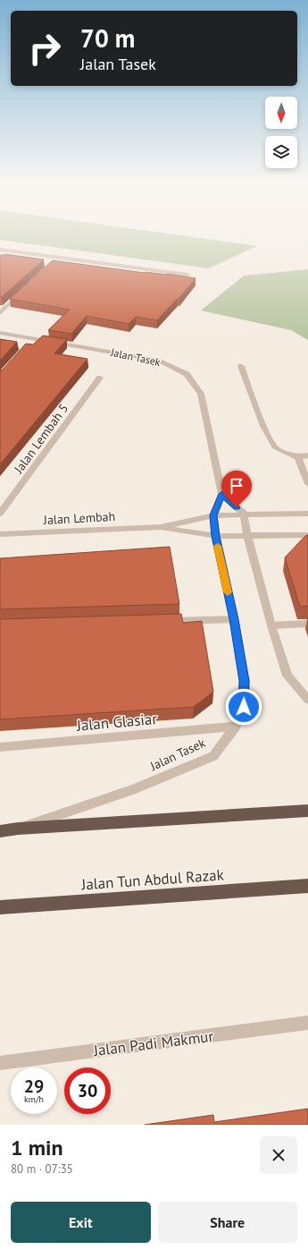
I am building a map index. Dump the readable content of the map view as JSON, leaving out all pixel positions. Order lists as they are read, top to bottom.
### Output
{
  "streets": {
    "highway": ["Jalan Tun Abdul Razak"],
    "street": [
      "Jalan Tasek",
      "Jalan Lembah 5",
      "Jalan Lembah",
      "Jalan Glasiar",
      "Jalan Padi Makmur"
    ]
  },
  "crossings": [
    ["Jalan Tasek", "Jalan Lembah"],
    ["Jalan Tasek", "Jalan Glasiar"]
  ],
  "north": "bottom",
  "page": {
    "turn": ["70 m", "Jalan Tasek"],
    "speed": "29 km/h",
    "limit": "30",
    "heading": ["1 min", "80 m · 07:35"],
    "buttons": ["Exit", "Share"]
  }
}
